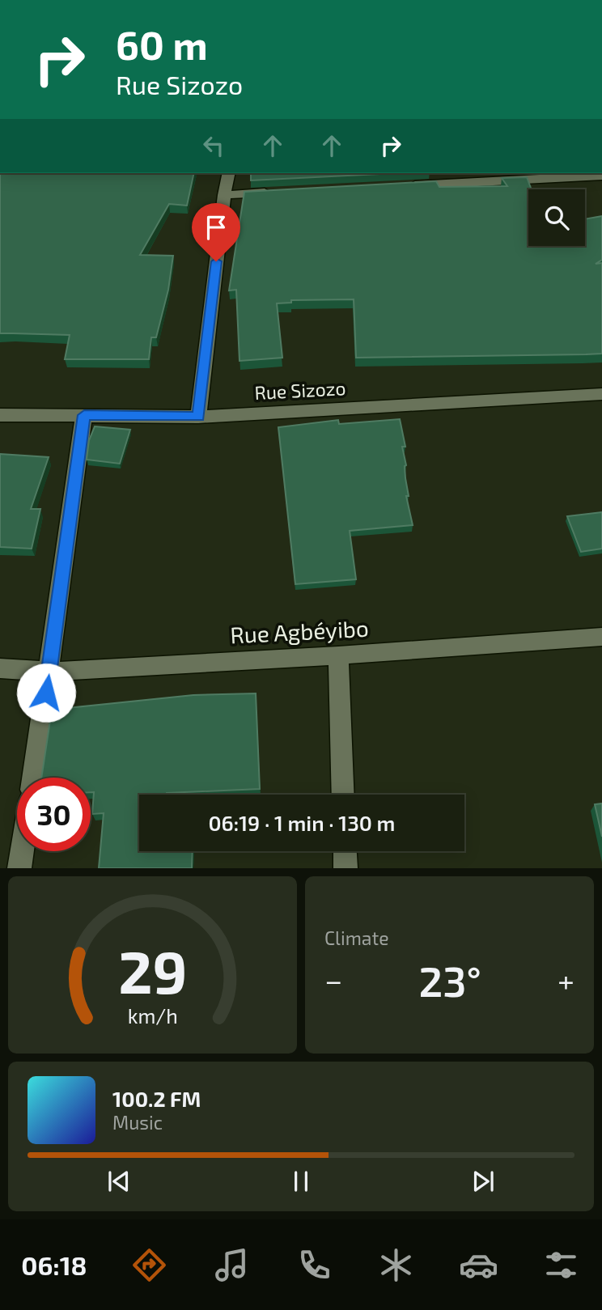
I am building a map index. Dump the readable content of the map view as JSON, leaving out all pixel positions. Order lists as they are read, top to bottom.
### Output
{
  "streets": {
    "street": ["Rue Sizozo", "Rue Agbéyibo"]
  },
  "page": {
    "turn": ["60 m", "Rue Sizozo"],
    "limit": "30",
    "trip": "06:19 · 1 min · 130 m",
    "tile": "Climate",
    "heat": ["−", "23°", "+"],
    "song": ["100.2 FM", "Music"],
    "tabs": "06:18",
    "gauge": ["29", "km/h"]
  }
}
